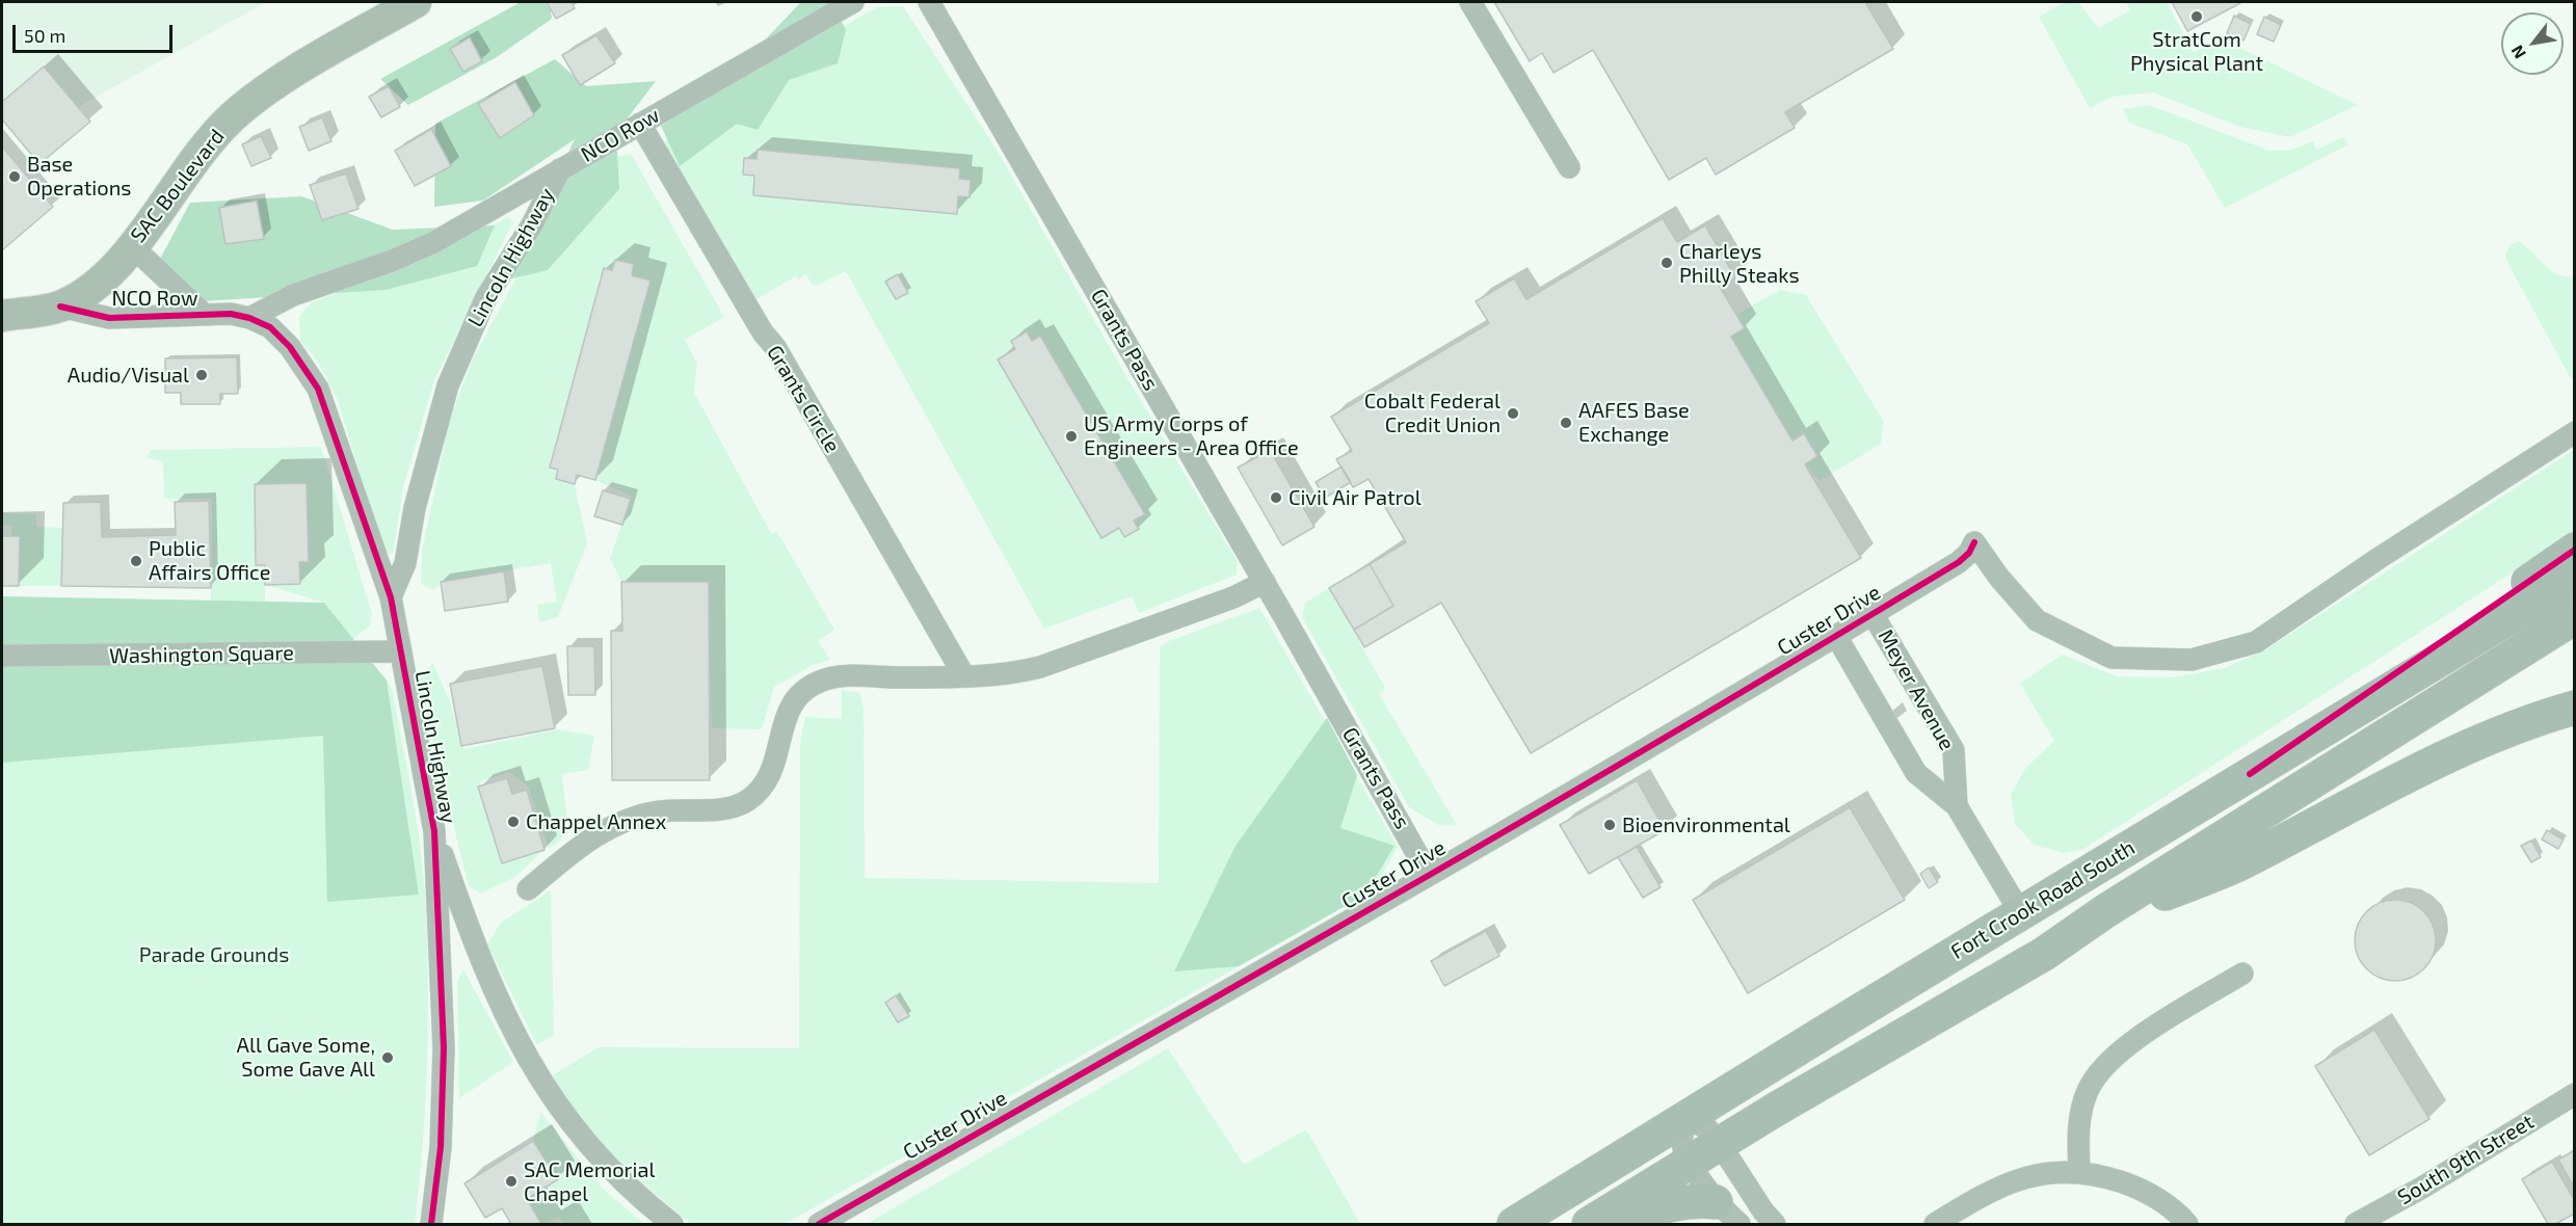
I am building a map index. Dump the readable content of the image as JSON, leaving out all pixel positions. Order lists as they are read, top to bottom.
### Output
{
  "streets": {
    "main road": ["Fort Crook Road South"],
    "street": [
      "NCO Row",
      "SAC Boulevard",
      "Lincoln Highway",
      "Grants Pass",
      "Grants Circle",
      "Custer Drive",
      "Washington Square",
      "Meyer Avenue",
      "South 9th Street"
    ]
  },
  "crossings": [
    ["NCO Row", "SAC Boulevard"],
    ["NCO Row", "Lincoln Highway"],
    ["NCO Row", "Grants Circle"],
    ["Lincoln Highway", "Washington Square"],
    ["Grants Pass", "Custer Drive"],
    ["Custer Drive", "Meyer Avenue"],
    ["Meyer Avenue", "Fort Crook Road South"]
  ],
  "parks": ["Parade Grounds"],
  "places": [
    "StratCom Physical Plant",
    "Base Operations",
    "Charleys Philly Steaks",
    "Audio/Visual",
    "Cobalt Federal Credit Union",
    "AAFES Base Exchange",
    "US Army Corps of Engineers - Area Office",
    "Civil Air Patrol",
    "Public Affairs Office",
    "Chappel Annex",
    "Bioenvironmental",
    "All Gave Some, Some Gave All",
    "SAC Memorial Chapel"
  ],
  "scale_bar": "50 m",
  "north": "bottom left"
}
